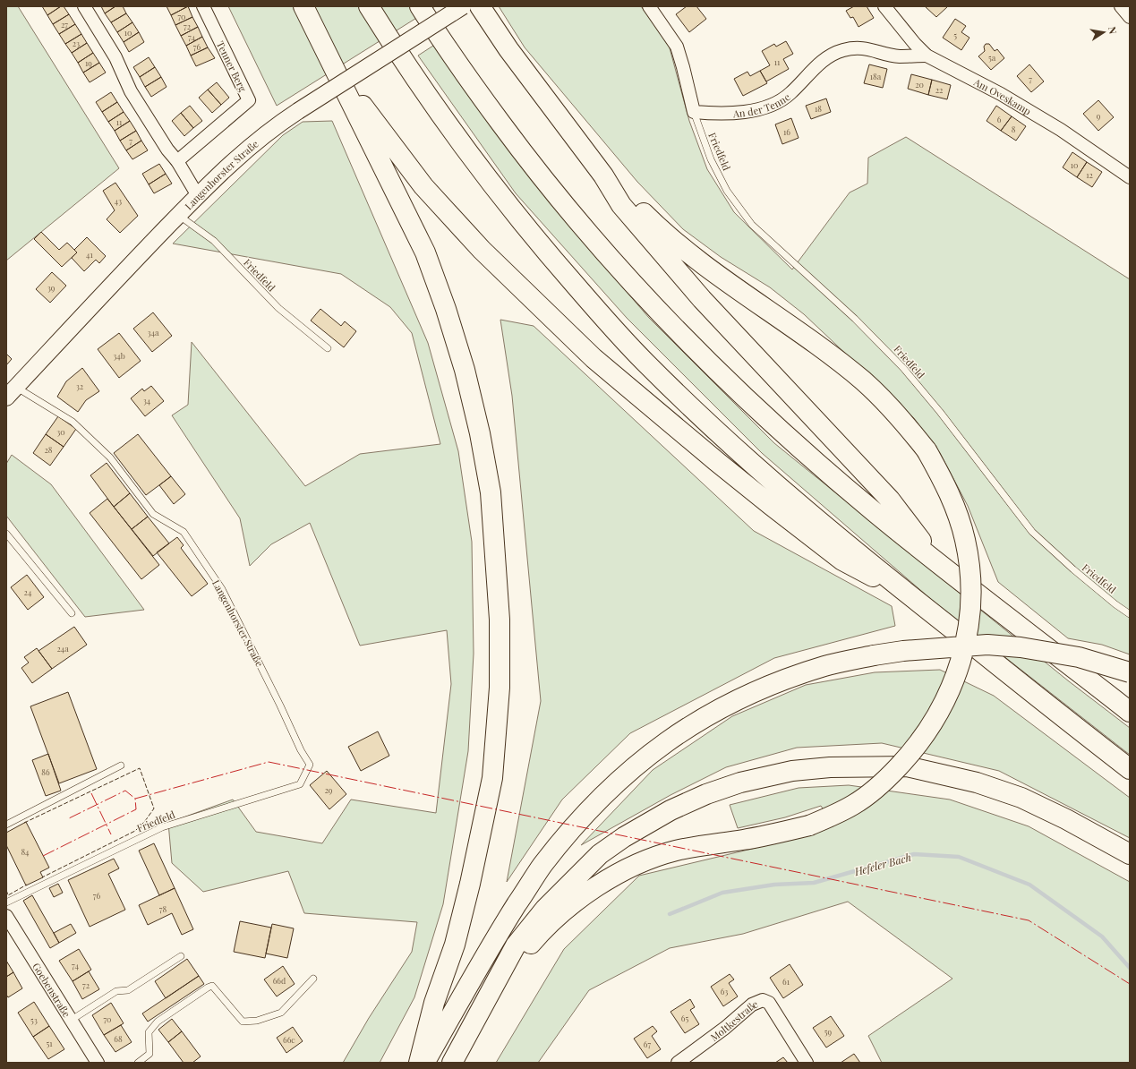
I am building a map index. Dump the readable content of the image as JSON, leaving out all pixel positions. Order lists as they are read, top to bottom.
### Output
{
  "streets": {
    "street": [
      "Tenner Berg",
      "Am Oveskamp",
      "An der Tenne",
      "Langenhorster Straße",
      "Goebenstraße",
      "Moltkestraße"
    ],
    "lane": ["Friedfeld"]
  },
  "crossings": [
    ["Am Oveskamp", "An der Tenne"],
    ["An der Tenne", "Friedfeld"],
    ["Friedfeld", "Langenhorster Straße"]
  ],
  "water": ["Hefeler Bach"],
  "house_numbers": [
    "70",
    "27",
    "72",
    "10",
    "5",
    "74",
    "23",
    "76",
    "5a",
    "11",
    "19",
    "18a",
    "7",
    "20",
    "22",
    "18",
    "9",
    "6",
    "11",
    "8",
    "16",
    "7",
    "10",
    "12",
    "43",
    "41",
    "39",
    "34a",
    "34b",
    "32",
    "34",
    "30",
    "28",
    "24",
    "24a",
    "86",
    "29",
    "84",
    "76",
    "78",
    "74",
    "66d",
    "61",
    "72",
    "63",
    "65",
    "70",
    "53",
    "59",
    "68",
    "66e",
    "51",
    "67"
  ],
  "north": "right"
}
